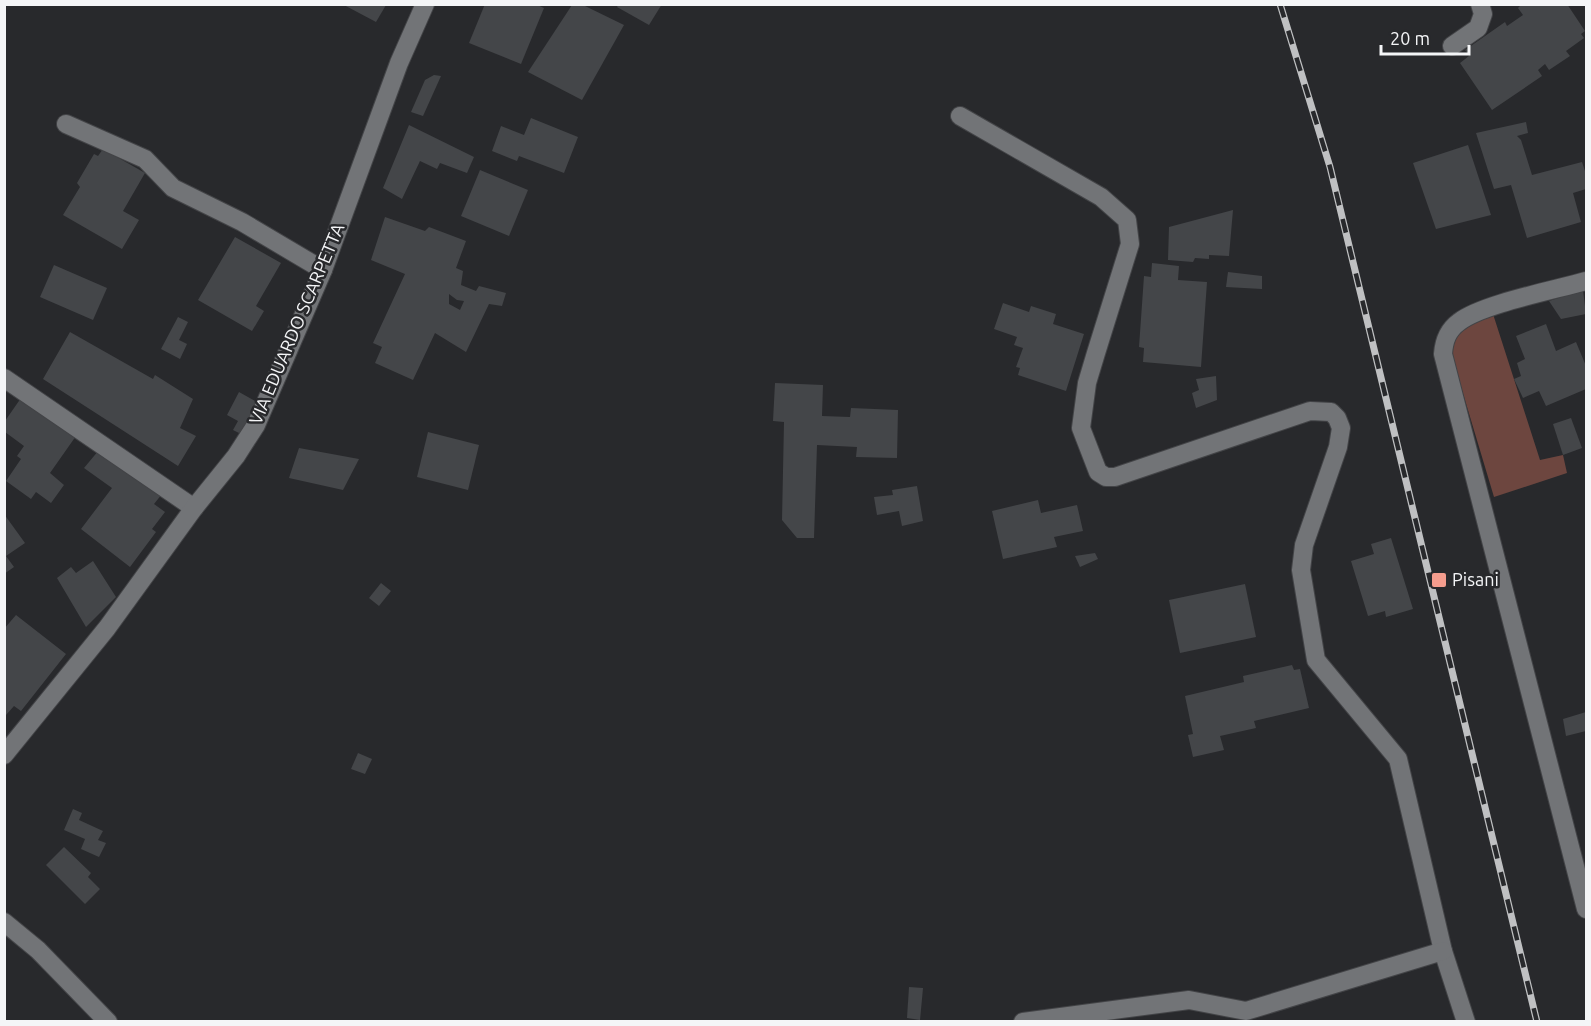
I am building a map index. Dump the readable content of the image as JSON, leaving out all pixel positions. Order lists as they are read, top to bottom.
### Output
{
  "streets": {
    "street": ["VIA EDUARDO SCARPETTA"]
  },
  "places": {
    "transit": ["Pisani"]
  },
  "scale_bar": "20 m"
}
